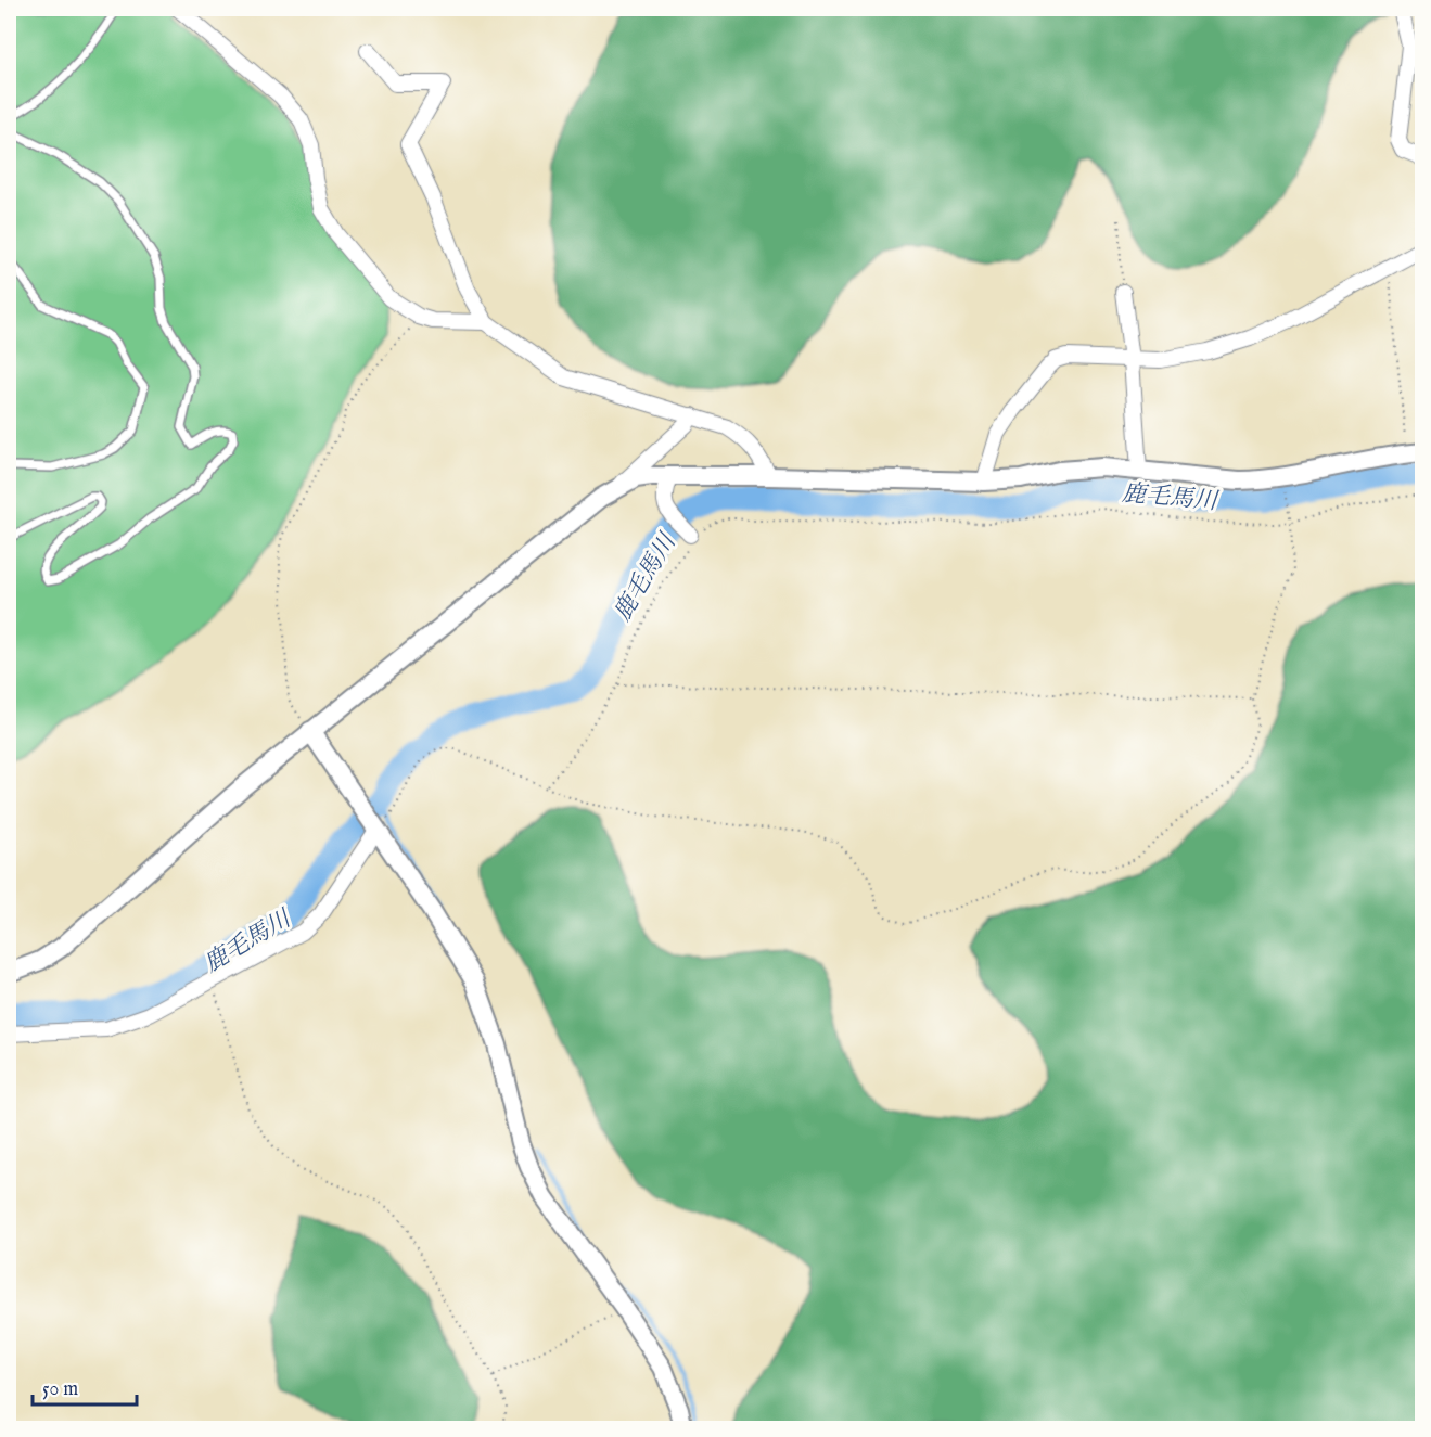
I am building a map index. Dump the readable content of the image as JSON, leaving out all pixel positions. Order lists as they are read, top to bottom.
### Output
{
  "water": ["鹿毛馬川"],
  "scale_bar": "50 m"
}
